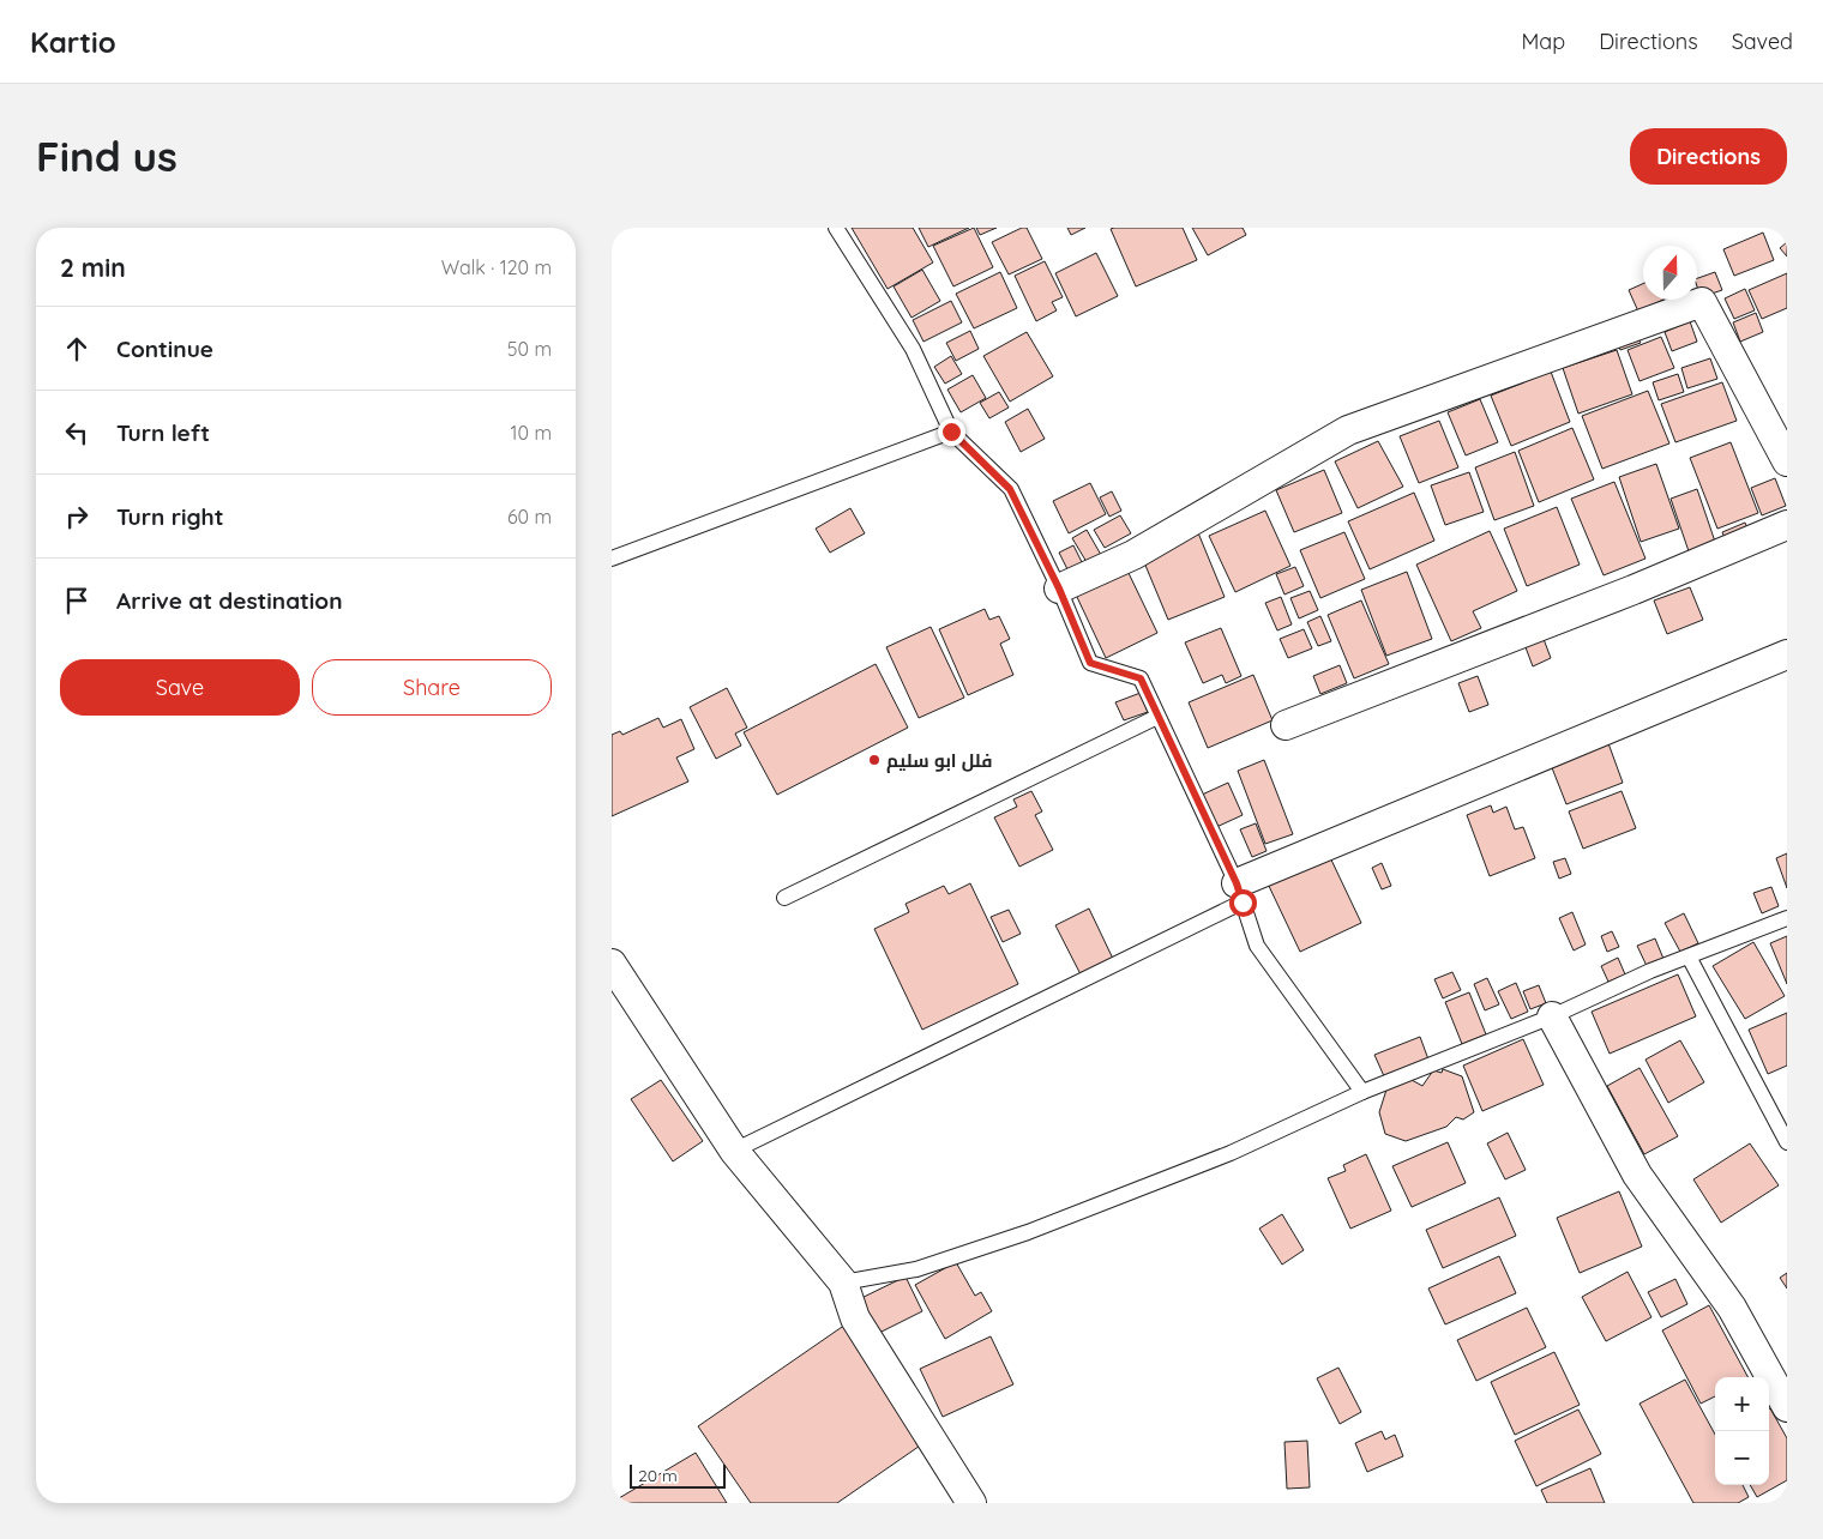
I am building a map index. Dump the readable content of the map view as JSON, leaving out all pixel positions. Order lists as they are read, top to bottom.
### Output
{
  "places": ["فلل ابو سليم"],
  "scale_bar": "20 m",
  "north": "top",
  "page": {
    "header": "Kartio",
    "nav": ["Map", "Directions", "Saved"],
    "buttons": [
      "Directions",
      ["Save", "Share"]
    ],
    "title": "Find us",
    "heading": ["2 min", "Walk · 120 m"],
    "list": [
      ["Continue", "50 m"],
      ["Turn left", "10 m"],
      ["Turn right", "60 m"],
      "Arrive at destination"
    ],
    "map_buttons": ["+", "−"],
    "scale": "20 m"
  }
}
